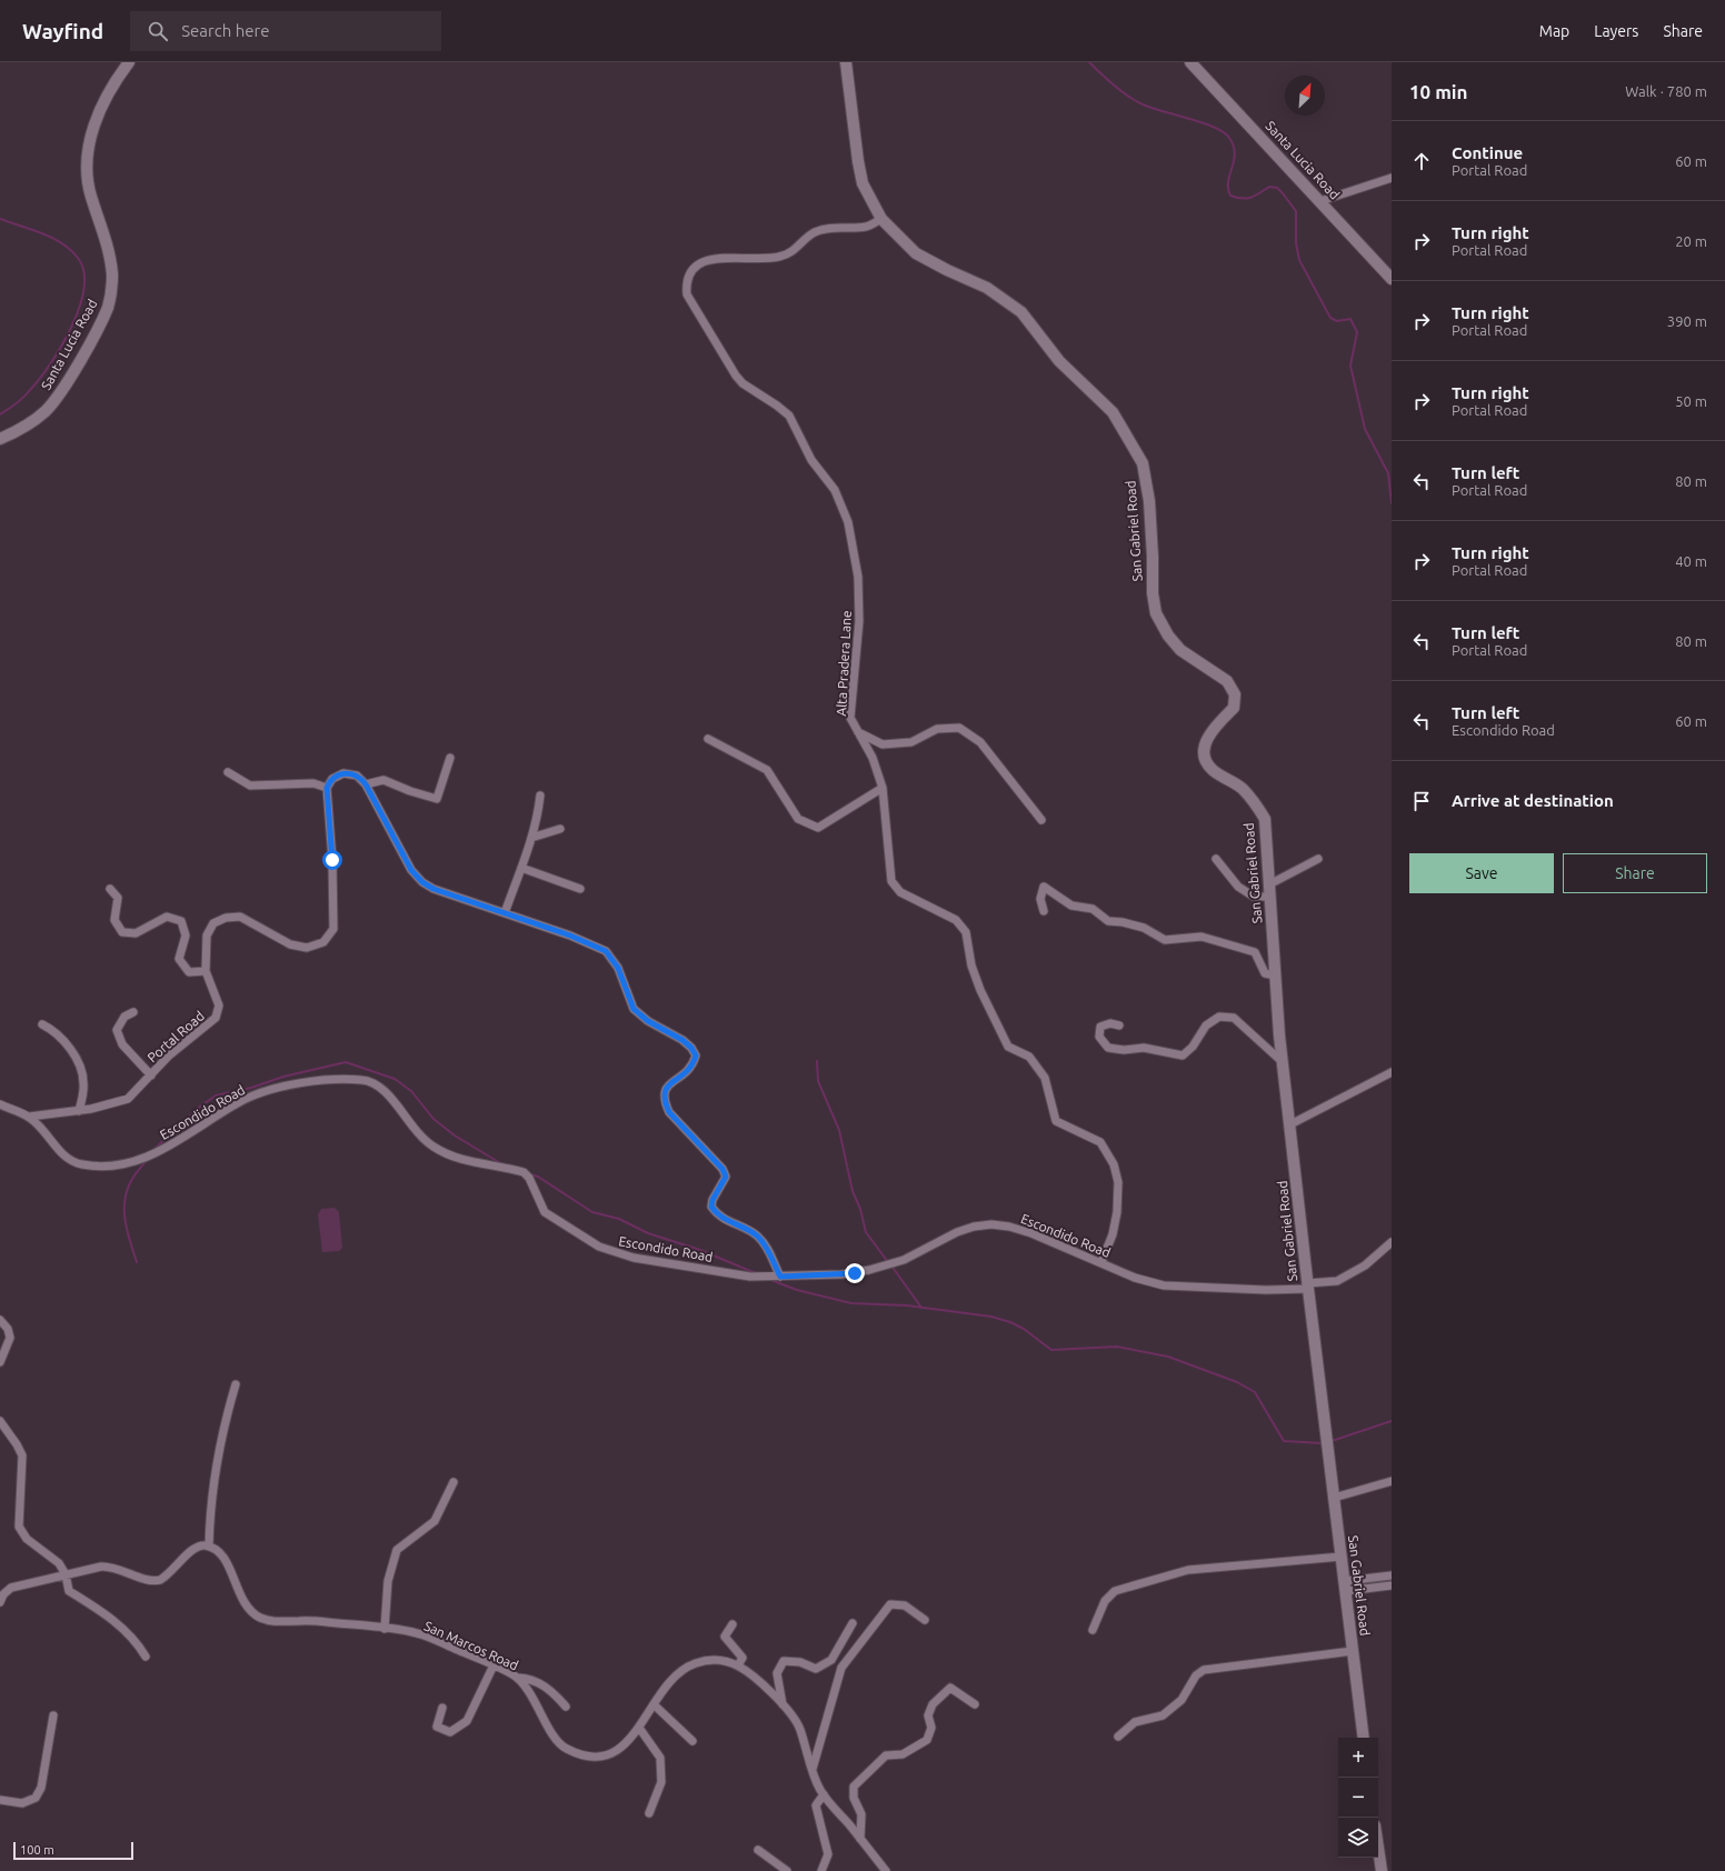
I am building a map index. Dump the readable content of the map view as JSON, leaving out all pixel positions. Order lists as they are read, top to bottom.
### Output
{
  "streets": {
    "street": [
      "Santa Lucia Road",
      "San Gabriel Road",
      "Alta Pradera Lane",
      "Portal Road",
      "Escondido Road",
      "San Marcos Road"
    ]
  },
  "crossings": [
    ["San Gabriel Road", "Alta Pradera Lane"],
    ["San Gabriel Road", "Escondido Road"],
    ["Alta Pradera Lane", "Escondido Road"],
    ["Portal Road", "Escondido Road"]
  ],
  "scale_bar": "100 m",
  "north": "top right",
  "page": {
    "header": "Wayfind",
    "search": "Search here",
    "nav": ["Map", "Layers", "Share"],
    "heading": ["10 min", "Walk · 780 m"],
    "list": [
      ["Continue", "Portal Road", "60 m"],
      ["Turn right", "Portal Road", "20 m"],
      ["Turn right", "Portal Road", "390 m"],
      ["Turn right", "Portal Road", "50 m"],
      ["Turn left", "Portal Road", "80 m"],
      ["Turn right", "Portal Road", "40 m"],
      ["Turn left", "Portal Road", "80 m"],
      ["Turn left", "Escondido Road", "60 m"],
      "Arrive at destination"
    ],
    "buttons": ["Save", "Share"],
    "map_buttons": ["+", "−"],
    "scale": "100 m"
  }
}
